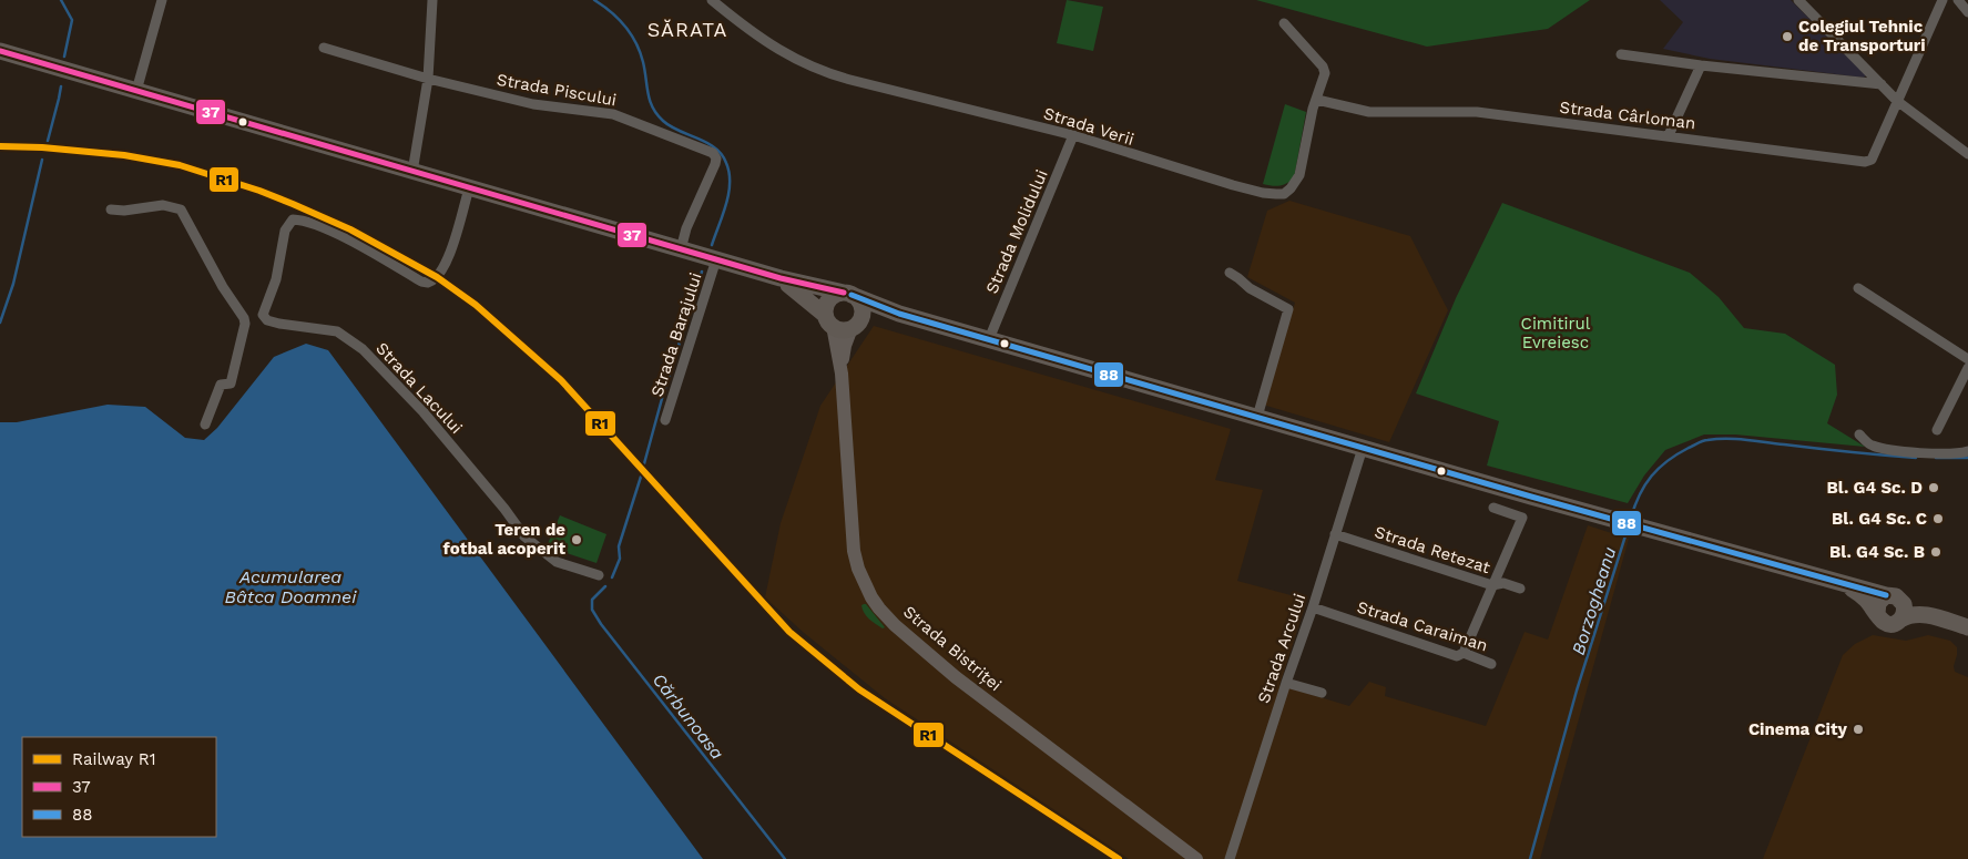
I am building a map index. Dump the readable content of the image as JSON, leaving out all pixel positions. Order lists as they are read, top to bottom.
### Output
{
  "streets": {
    "main road": ["Strada Bistriței"],
    "street": [
      "Strada Piscului",
      "Strada Cârloman",
      "Strada Verii",
      "Strada Molidului",
      "Strada Barajului",
      "Strada Lacului",
      "Strada Retezat",
      "Strada Caraiman",
      "Strada Arcului"
    ]
  },
  "crossings": [
    ["Strada Cârloman", "Strada Verii"],
    ["Strada Verii", "Strada Molidului"],
    ["Strada Retezat", "Strada Arcului"],
    ["Strada Caraiman", "Strada Arcului"]
  ],
  "districts": ["SĂRATA"],
  "water": ["Acumularea Bâtca Doamnei", "Borzogheanu", "Cărbunoasa"],
  "parks": ["Cimitirul Evreiesc"],
  "places": [
    "Colegiul Tehnic de Transporturi",
    "Bl. G4 Sc. D",
    "Bl. G4 Sc. C",
    "Teren de fotbal acoperit",
    "Bl. G4 Sc. B",
    "Cinema City"
  ],
  "lines": ["transit line 37", "rail line R1", "transit line 88"],
  "legend": ["Railway R1", "37", "88"]
}
